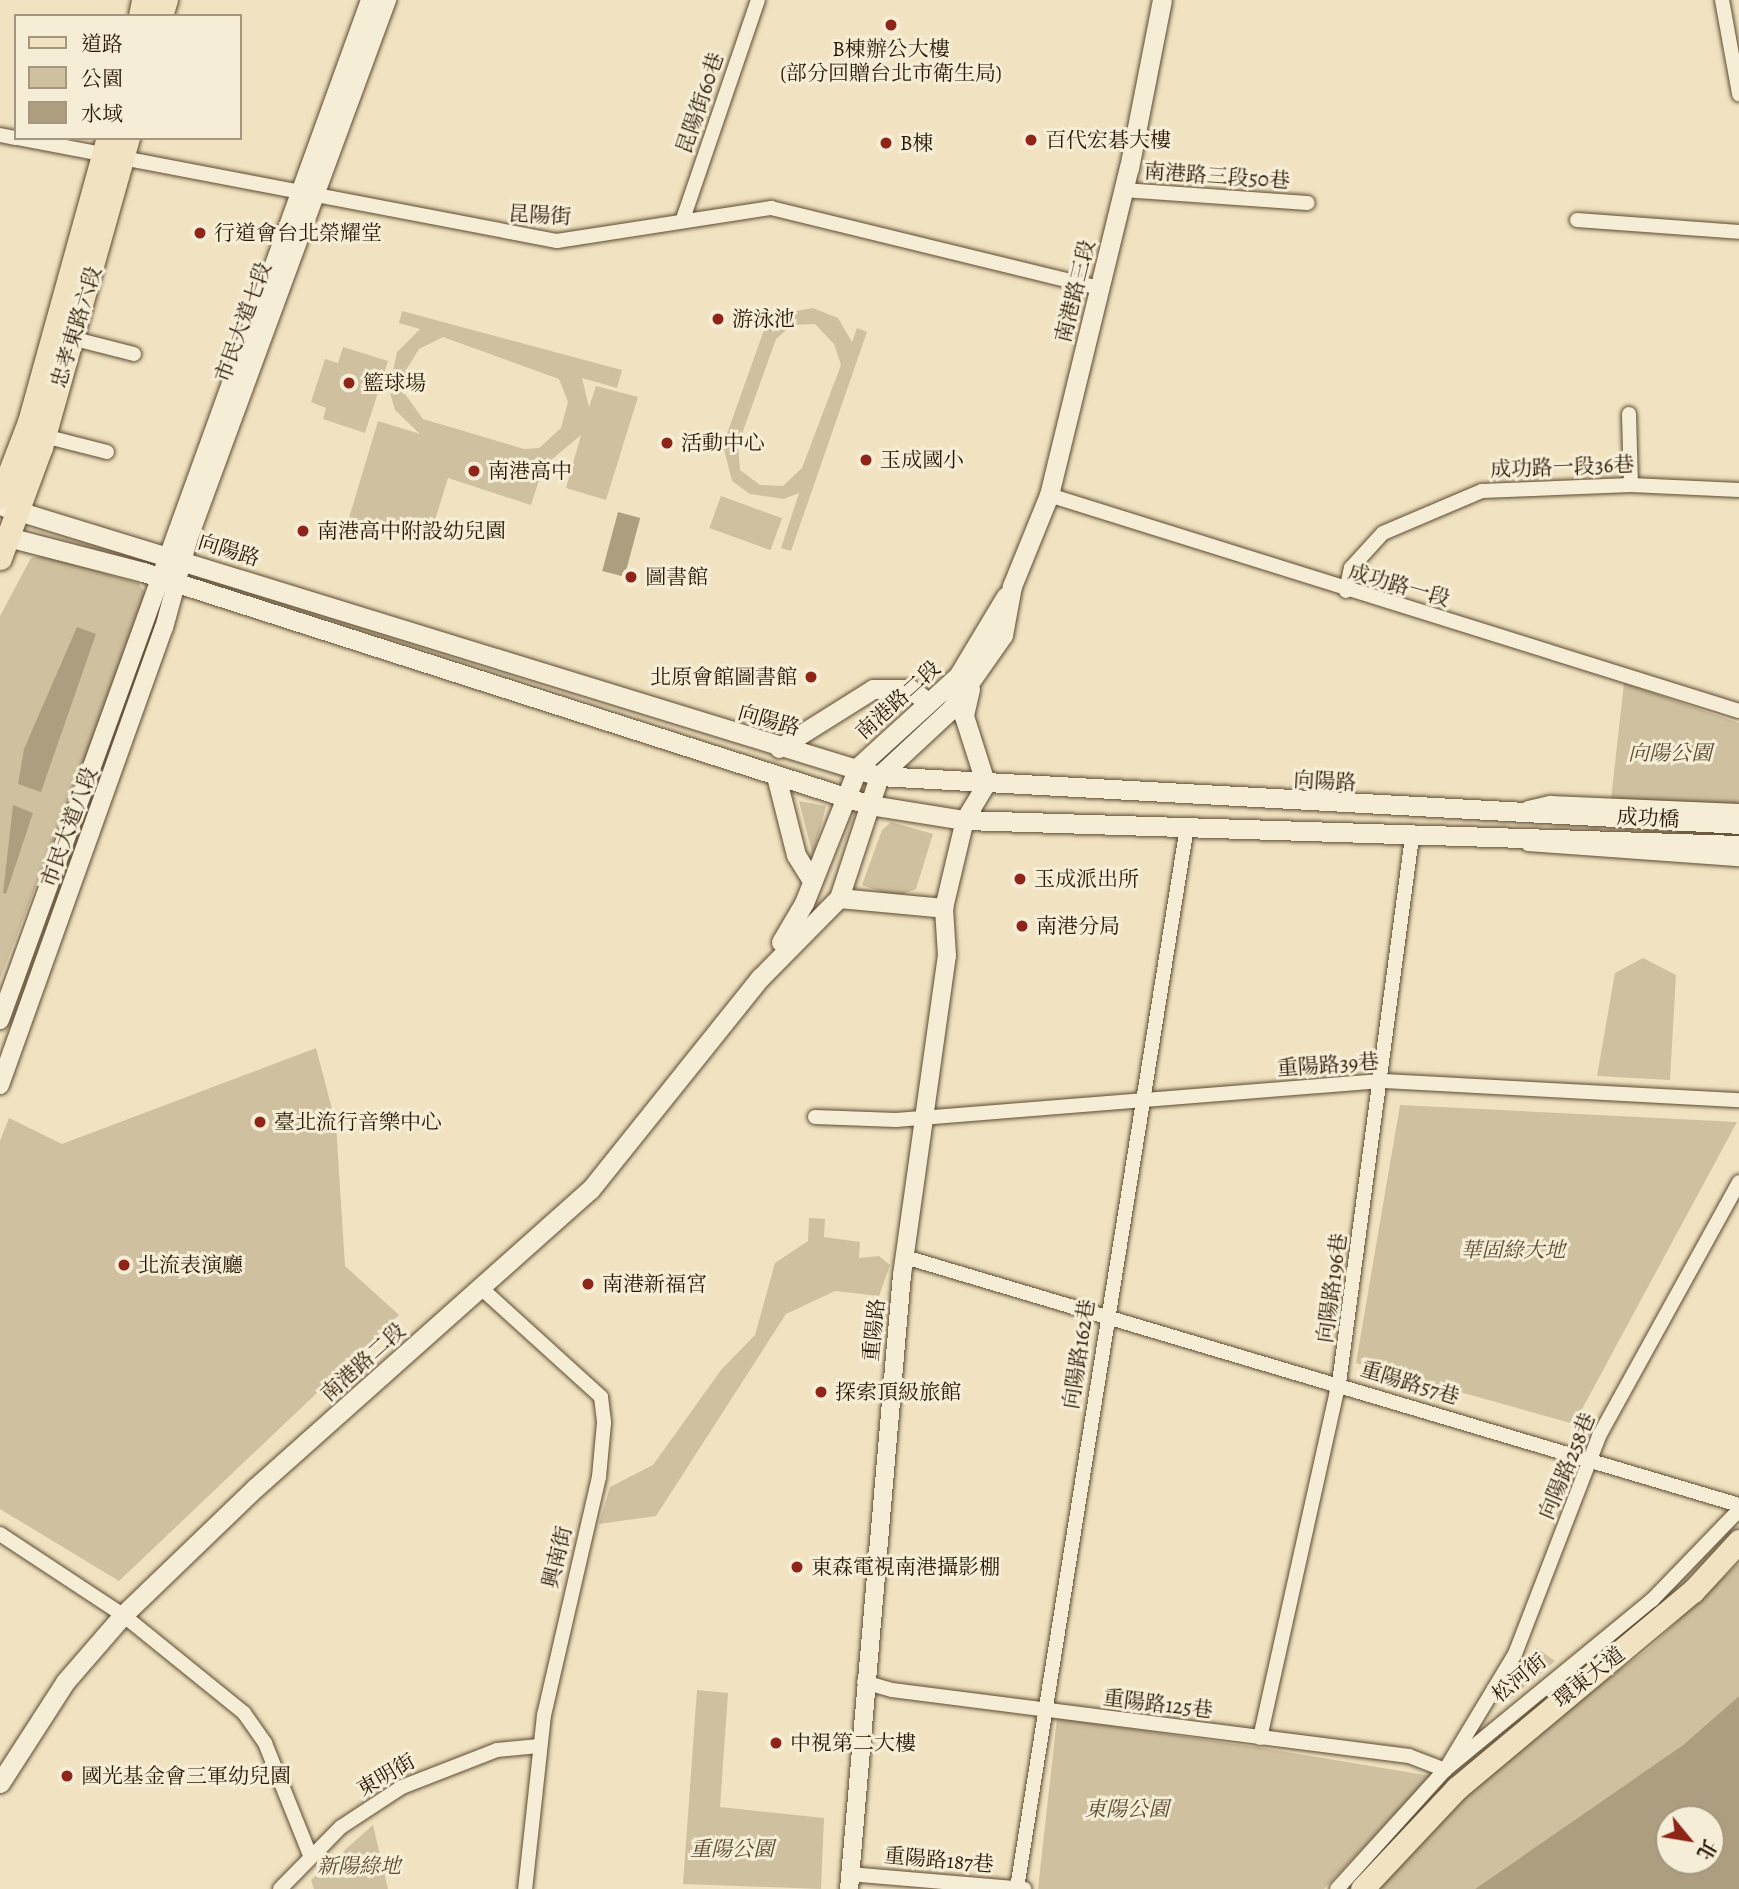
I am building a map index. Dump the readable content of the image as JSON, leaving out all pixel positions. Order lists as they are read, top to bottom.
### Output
{
  "streets": {
    "main road": [
      "南港路三段",
      "忠孝東路六段",
      "向陽路",
      "南港路二段",
      "成功橋",
      "環東大道"
    ],
    "street": [
      "昆陽街60巷",
      "南港路三段50巷",
      "昆陽街",
      "市民大道七段",
      "成功路一段36巷",
      "成功路一段",
      "市民大道八段",
      "重陽路39巷",
      "向陽路196巷",
      "重陽路",
      "向陽路162巷",
      "重陽路57巷",
      "向陽路258巷",
      "興南街",
      "松河街",
      "重陽路125巷",
      "東明街",
      "重陽路187巷"
    ]
  },
  "crossings": [
    ["昆陽街60巷", "昆陽街"],
    ["南港路三段50巷", "南港路三段"],
    ["昆陽街", "南港路三段"],
    ["昆陽街", "市民大道七段"],
    ["昆陽街", "忠孝東路六段"],
    ["南港路三段", "成功路一段"],
    ["南港路三段", "南港路二段"],
    ["市民大道七段", "向陽路"],
    ["市民大道七段", "市民大道八段"],
    ["忠孝東路六段", "向陽路"],
    ["成功路一段36巷", "成功路一段"],
    ["向陽路", "南港路二段"],
    ["向陽路", "成功橋"],
    ["向陽路", "重陽路"],
    ["南港路二段", "興南街"],
    ["重陽路39巷", "向陽路196巷"],
    ["重陽路39巷", "重陽路"],
    ["重陽路39巷", "向陽路162巷"],
    ["向陽路196巷", "重陽路57巷"],
    ["向陽路196巷", "重陽路125巷"],
    ["重陽路", "重陽路57巷"],
    ["重陽路", "重陽路125巷"],
    ["重陽路", "重陽路187巷"],
    ["向陽路162巷", "重陽路57巷"],
    ["向陽路162巷", "重陽路125巷"],
    ["向陽路162巷", "重陽路187巷"],
    ["重陽路57巷", "向陽路258巷"],
    ["向陽路258巷", "松河街"],
    ["向陽路258巷", "重陽路125巷"],
    ["興南街", "東明街"],
    ["松河街", "重陽路125巷"]
  ],
  "parks": [
    "向陽公園",
    "華固綠大地",
    "東陽公園",
    "重陽公園",
    "新陽綠地"
  ],
  "places": [
    "B棟辦公大樓 (部分回贈台北市衛生局)",
    "百代宏碁大樓",
    "B棟",
    "行道會台北榮耀堂",
    "游泳池",
    "籃球場",
    "活動中心",
    "玉成國小",
    "南港高中",
    "南港高中附設幼兒園",
    "圖書館",
    "北原會館圖書館",
    "玉成派出所",
    "南港分局",
    "臺北流行音樂中心",
    "北流表演廳",
    "南港新福宮",
    "探索頂級旅館",
    "東森電視南港攝影棚",
    "中視第二大樓",
    "國光基金會三軍幼兒園"
  ],
  "legend": ["道路", "公園", "水域"],
  "north": "bottom right"
}
